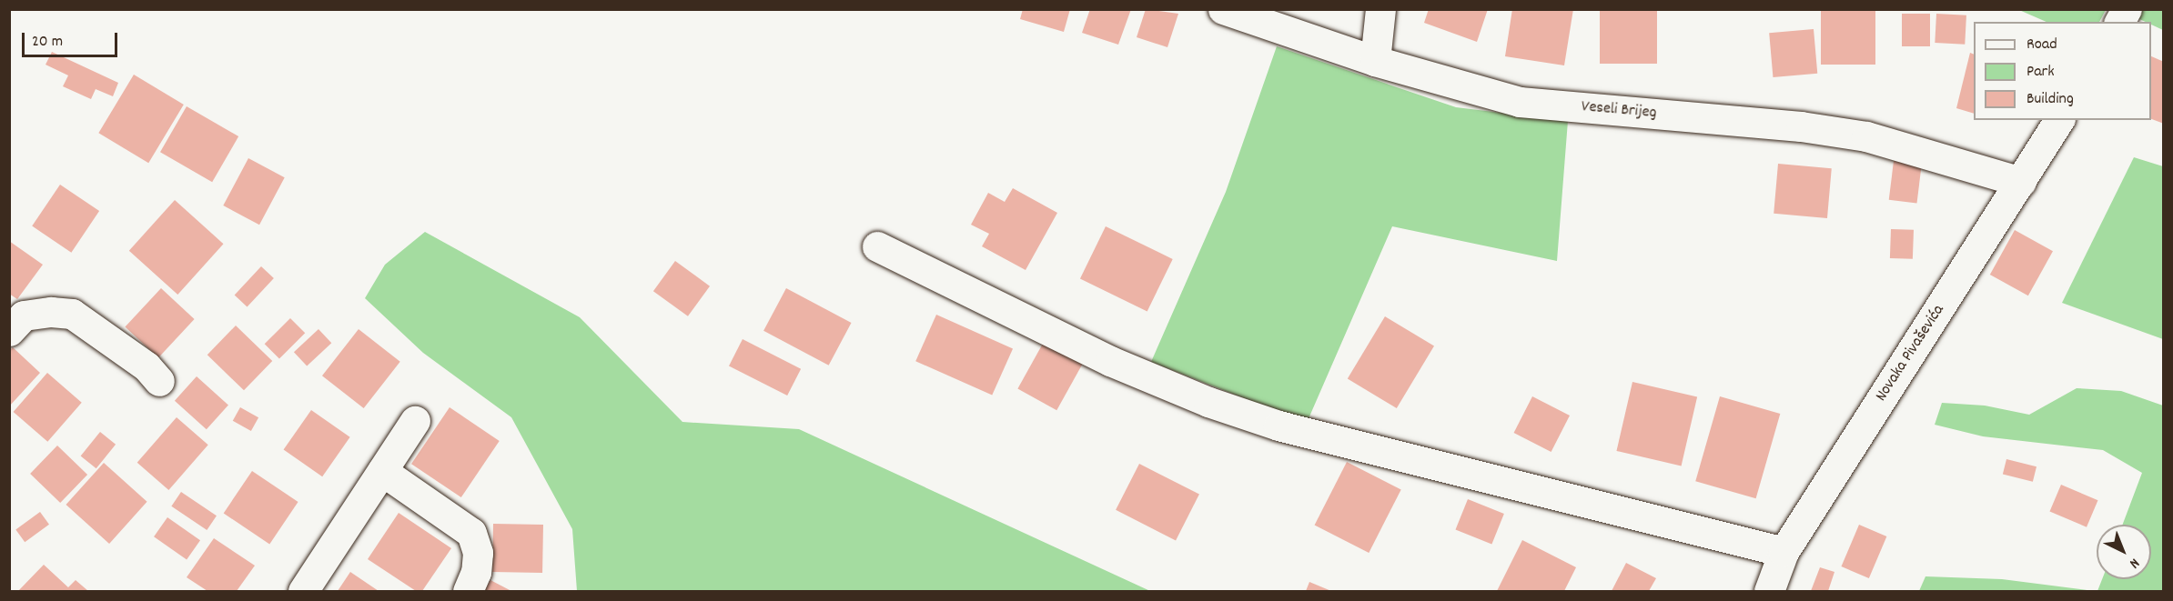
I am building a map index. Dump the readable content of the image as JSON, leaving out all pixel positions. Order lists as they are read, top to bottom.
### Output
{
  "streets": {
    "street": ["Veseli Brijeg", "Novaka Pivaševića"]
  },
  "crossings": [
    ["Veseli Brijeg", "Novaka Pivaševića"]
  ],
  "legend": ["Road", "Park", "Building"],
  "scale_bar": "20 m",
  "north": "bottom right"
}
